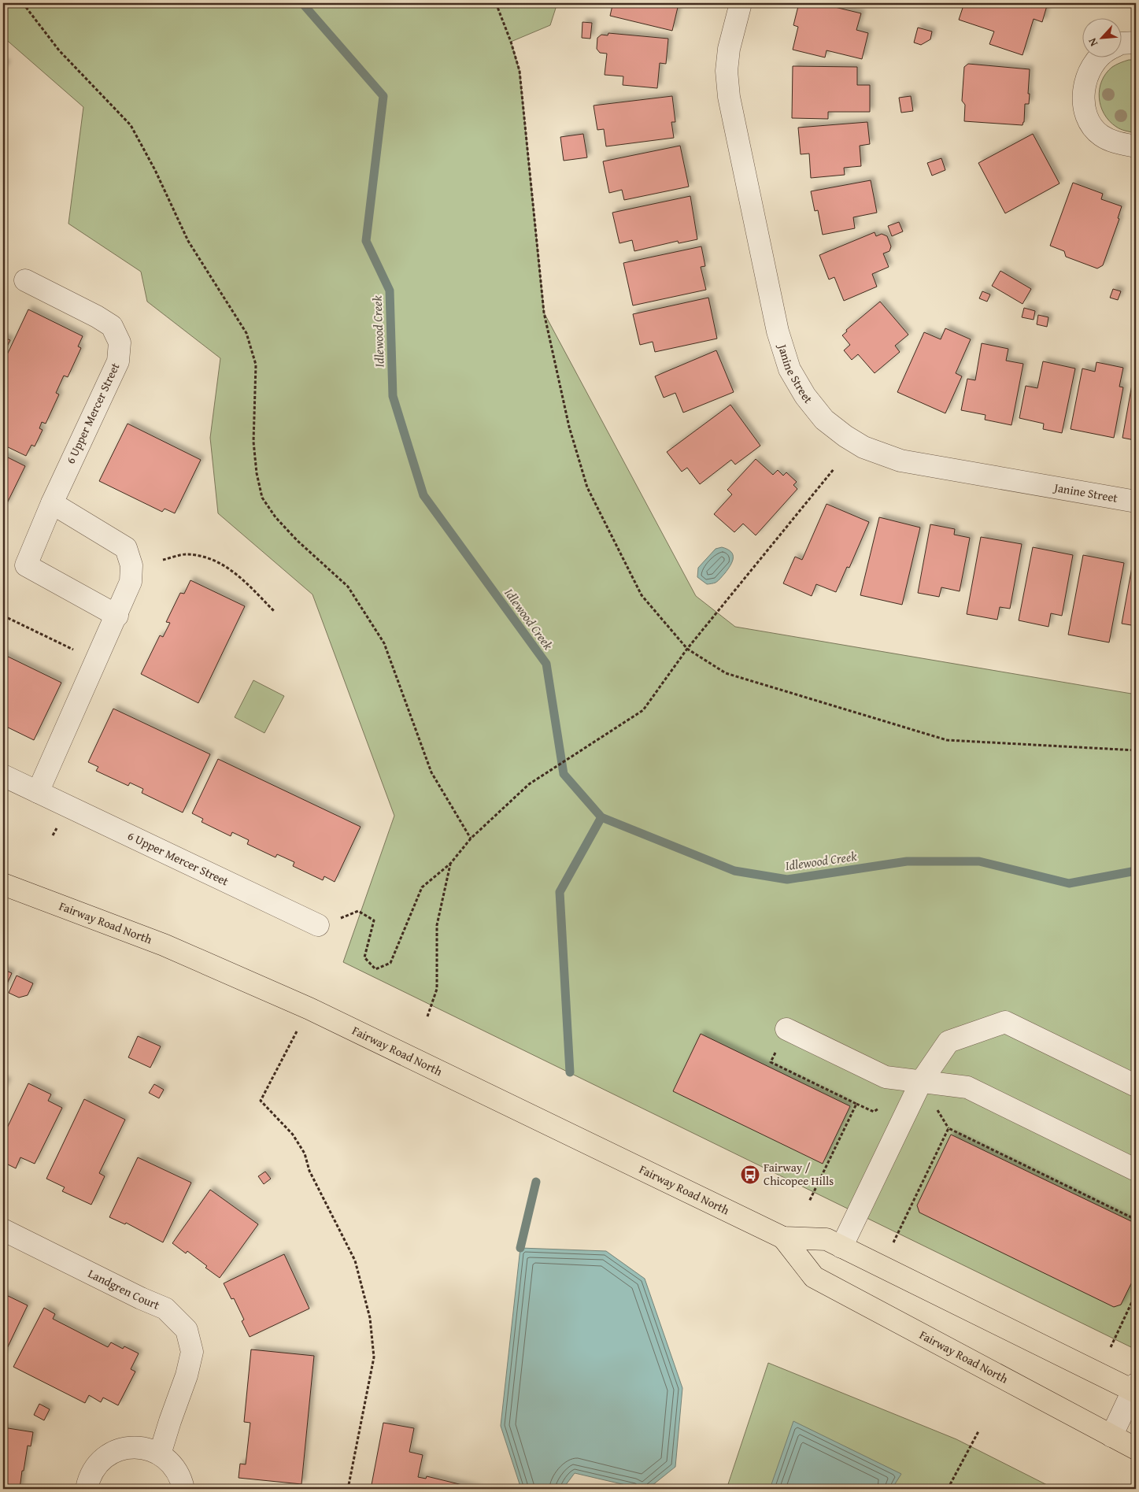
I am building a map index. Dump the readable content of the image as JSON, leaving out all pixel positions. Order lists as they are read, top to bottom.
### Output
{
  "streets": {
    "main road": ["Fairway Road North"],
    "street": ["Janine Street", "6 Upper Mercer Street", "Landgren Court"]
  },
  "water": ["Idlewood Creek"],
  "places": {
    "bus stop": ["Fairway / Chicopee Hills"]
  },
  "north": "bottom left"
}
